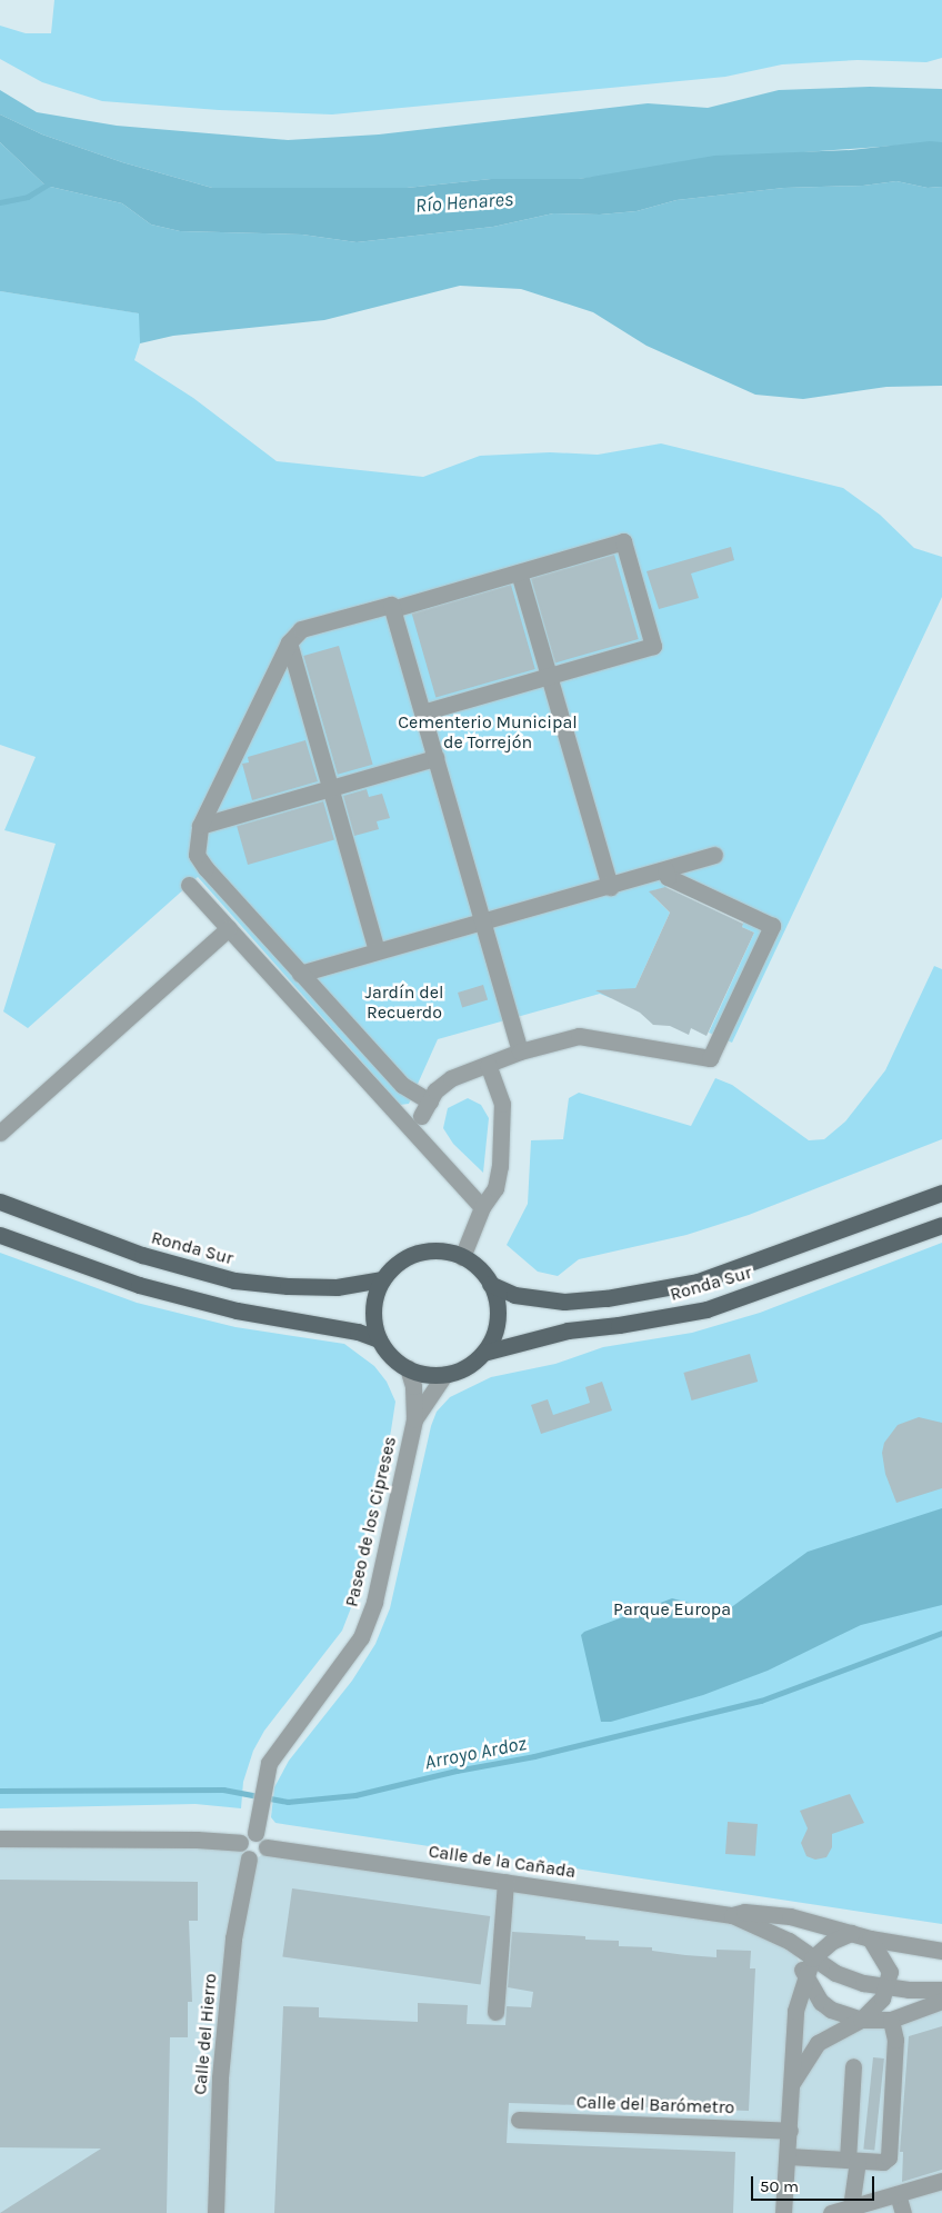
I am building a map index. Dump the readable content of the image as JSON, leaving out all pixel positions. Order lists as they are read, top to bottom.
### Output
{
  "streets": {
    "main road": ["Ronda Sur"],
    "street": [
      "Paseo de los Cipreses",
      "Calle de la Cañada",
      "Calle del Hierro",
      "Calle del Barómetro"
    ]
  },
  "crossings": [
    ["Ronda Sur", "Paseo de los Cipreses"],
    ["Paseo de los Cipreses", "Calle de la Cañada"],
    ["Paseo de los Cipreses", "Calle del Hierro"],
    ["Calle de la Cañada", "Calle del Hierro"]
  ],
  "water": ["Río Henares", "Arroyo Ardoz"],
  "parks": ["Cementerio Municipal de Torrejón", "Jardín del Recuerdo", "Parque Europa"],
  "scale_bar": "50 m"
}
